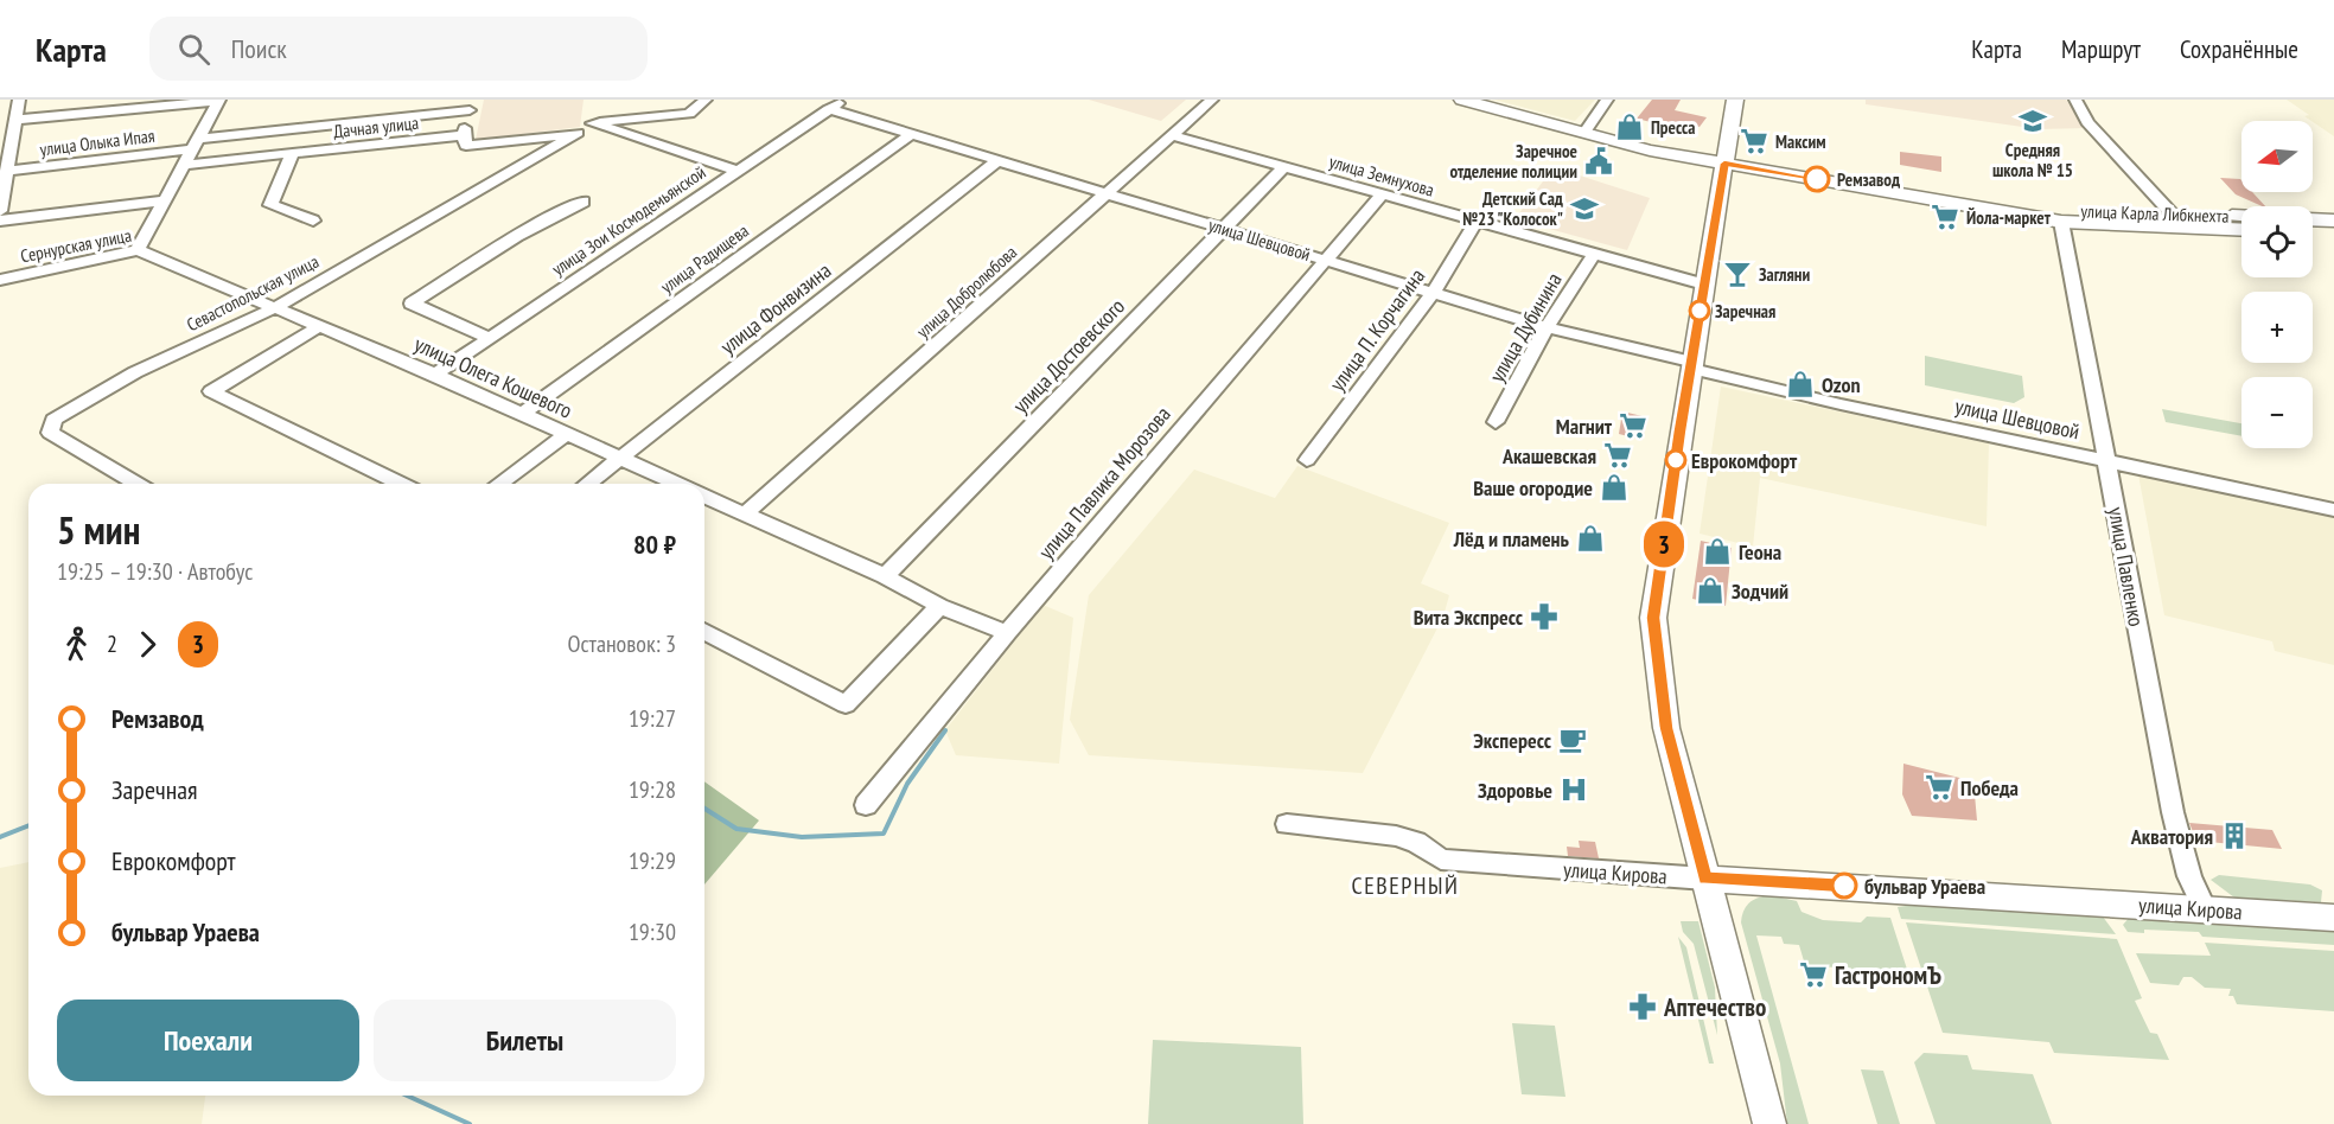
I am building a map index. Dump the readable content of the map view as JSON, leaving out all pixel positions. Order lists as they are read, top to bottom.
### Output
{
  "streets": {
    "main road": ["улица Карла Либкнехта", "улица Кирова"],
    "street": [
      "Дачная улица",
      "улица Олыка Ипая",
      "улица Земнухова",
      "улица Зои Космодемьянской",
      "улица Шевцовой",
      "Сернурская улица",
      "улица Радищева",
      "улица Добролюбова",
      "Севастопольская улица",
      "улица Фонвизина",
      "улица Дубинина",
      "улица П. Корчагина",
      "улица Достоевского",
      "улица Олега Кошевого",
      "улица Павлика Морозова",
      "улица Павленко"
    ]
  },
  "crossings": [
    ["Дачная улица", "Севастопольская улица"],
    ["улица Земнухова", "улица Добролюбова"],
    ["улица Земнухова", "улица Дубинина"],
    ["улица Земнухова", "улица П. Корчагина"],
    ["улица Земнухова", "улица Достоевского"],
    ["улица Земнухова", "улица Павлика Морозова"],
    ["улица Карла Либкнехта", "улица Павленко"],
    ["улица Зои Космодемьянской", "улица Шевцовой"],
    ["улица Зои Космодемьянской", "улица Олега Кошевого"],
    ["улица Шевцовой", "улица Радищева"],
    ["улица Шевцовой", "улица Добролюбова"],
    ["улица Шевцовой", "улица Фонвизина"],
    ["улица Шевцовой", "улица Дубинина"],
    ["улица Шевцовой", "улица П. Корчагина"],
    ["улица Шевцовой", "улица Достоевского"],
    ["улица Шевцовой", "улица Павлика Морозова"],
    ["улица Шевцовой", "улица Павленко"],
    ["Сернурская улица", "Севастопольская улица"],
    ["Сернурская улица", "улица Олега Кошевого"],
    ["улица Радищева", "улица Олега Кошевого"],
    ["улица Добролюбова", "улица Олега Кошевого"],
    ["Севастопольская улица", "улица Олега Кошевого"],
    ["улица Фонвизина", "улица Олега Кошевого"],
    ["улица Достоевского", "улица Олега Кошевого"],
    ["улица Олега Кошевого", "улица Павлика Морозова"],
    ["улица Павленко", "улица Кирова"]
  ],
  "districts": ["СЕВЕРНЫЙ"],
  "places": {
    "school or university": ["Средняя школа № 15", "Детский Сад №23 \"Колосок\""],
    "shop": [
      "Пресса",
      "Ozon",
      "Ваше огородие",
      "Лёд и пламень",
      "Геона",
      "Зодчий"
    ],
    "supermarket": [
      "Максим",
      "Йола-маркет",
      "Магнит",
      "Акашевская",
      "Победа",
      "ГастрономЪ"
    ],
    "public building": ["Заречное отделение полиции"],
    "other": [
      "Ремзавод",
      "Заречная",
      "Еврокомфорт",
      "бульвар Ураева"
    ],
    "bar": ["Загляни"],
    "pharmacy": ["Вита Экспресс", "Аптечество"],
    "cafe": ["Экспересс"],
    "hospital": ["Здоровье"],
    "building": ["Акватория"]
  },
  "lines": ["bus line 3"],
  "north": "left",
  "page": {
    "header": "Карта",
    "search": "Поиск",
    "nav": ["Карта", "Маршрут", "Сохранённые"],
    "on_map": "3",
    "map_buttons": ["+", "−"],
    "heading": ["5 мин", "19:25 – 19:30 · Автобус", "80 ₽"],
    "legs": ["2", "3", "Остановок: 3"],
    "list": [
      {
        "name": "Ремзавод",
        "value": "19:27"
      },
      {
        "name": "Заречная",
        "value": "19:28"
      },
      {
        "name": "Еврокомфорт",
        "value": "19:29"
      },
      {
        "name": "бульвар Ураева",
        "value": "19:30"
      }
    ],
    "buttons": ["Поехали", "Билеты"]
  }
}
